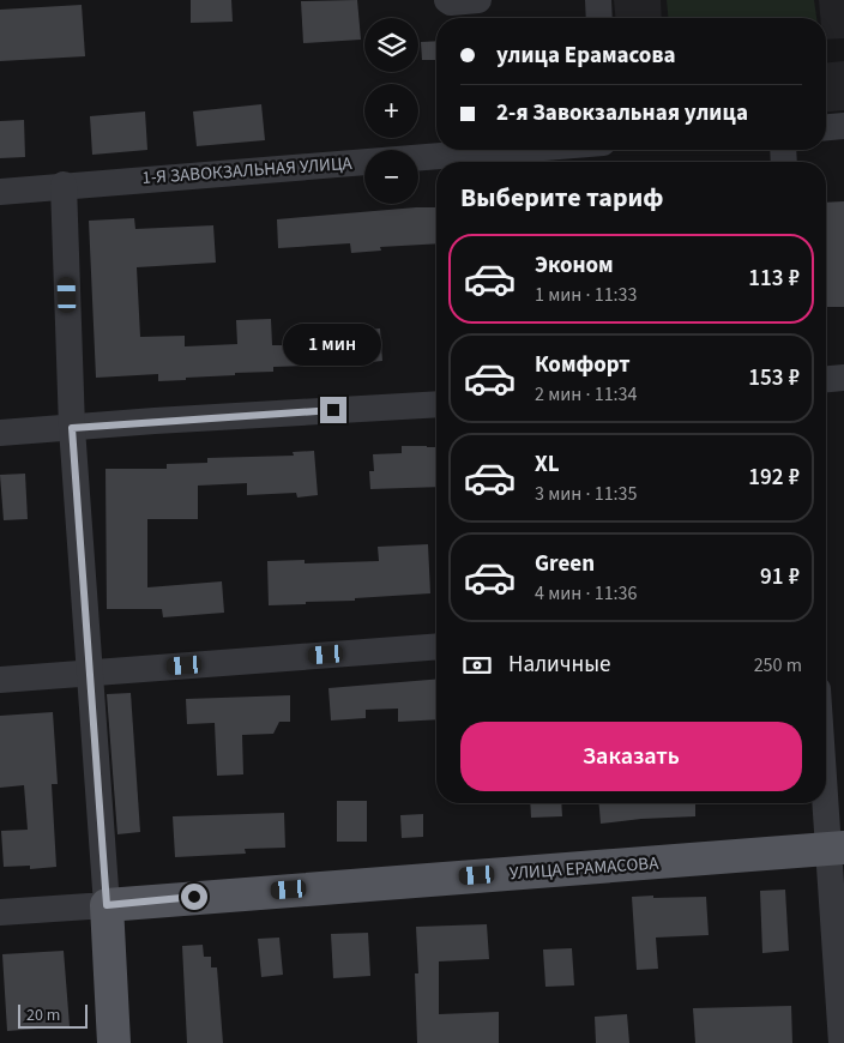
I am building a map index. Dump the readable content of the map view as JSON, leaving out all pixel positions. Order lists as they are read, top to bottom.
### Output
{
  "streets": {
    "main road": ["УЛИЦА ЕРАМАСОВА"],
    "street": ["1-Я ЗАВОКЗАЛЬНАЯ УЛИЦА"]
  },
  "scale_bar": "20 m",
  "page": {
    "map_buttons": ["+", "−"],
    "banner": ["улица Ерамасова", "2-я Завокзальная улица"],
    "heading": "Выберите тариф",
    "list": [
      {
        "name": "Эконом",
        "note": "1 мин · 11:33",
        "value": "113 ₽"
      },
      {
        "name": "Комфорт",
        "note": "2 мин · 11:34",
        "value": "153 ₽"
      },
      {
        "name": "XL",
        "note": "3 мин · 11:35",
        "value": "192 ₽"
      },
      {
        "name": "Green",
        "note": "4 мин · 11:36",
        "value": "91 ₽"
      }
    ],
    "bubble": "1 мин",
    "pay": ["Наличные", "250 m"],
    "buttons": "Заказать",
    "scale": "20 m"
  }
}
